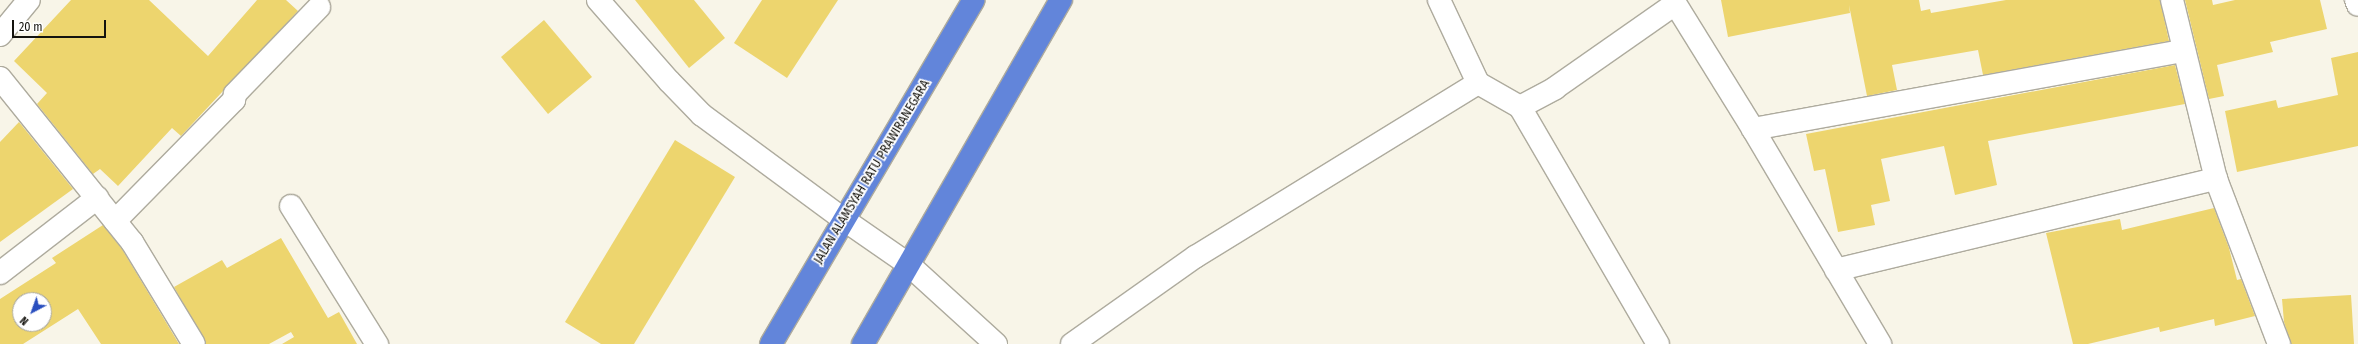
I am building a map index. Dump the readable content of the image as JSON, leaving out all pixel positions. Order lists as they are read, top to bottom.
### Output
{
  "streets": {
    "highway": ["JALAN ALAMSYAH RATU PRAWIRANEGARA"]
  },
  "scale_bar": "20 m",
  "north": "bottom left"
}
